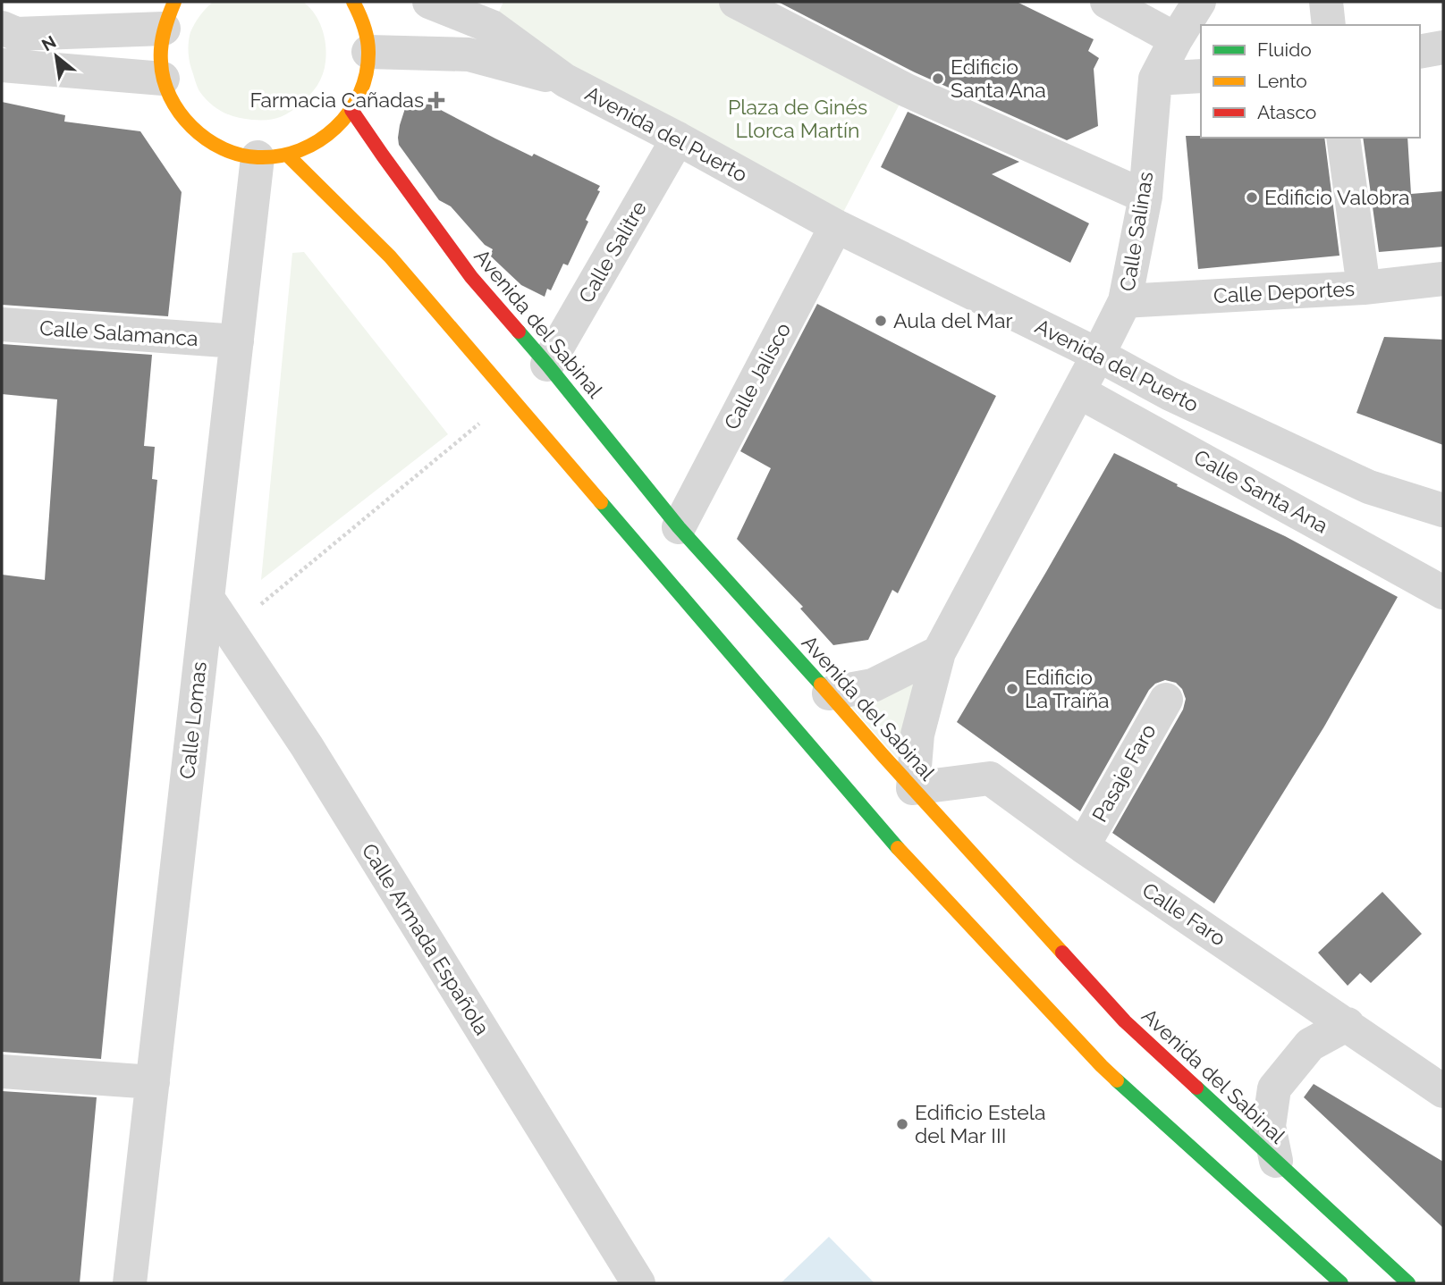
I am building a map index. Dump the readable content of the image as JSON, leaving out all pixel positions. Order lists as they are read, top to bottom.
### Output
{
  "streets": {
    "main road": ["Avenida del Sabinal"],
    "street": [
      "Avenida del Puerto",
      "Calle Salinas",
      "Calle Salitre",
      "Calle Deportes",
      "Calle Salamanca",
      "Calle Jalisco",
      "Calle Santa Ana",
      "Calle Lomas",
      "Pasaje Faro",
      "Calle Faro",
      "Calle Armada Española"
    ]
  },
  "crossings": [
    ["Avenida del Puerto", "Calle Salinas"],
    ["Avenida del Puerto", "Calle Salitre"],
    ["Avenida del Puerto", "Calle Jalisco"],
    ["Calle Salinas", "Calle Deportes"],
    ["Calle Salinas", "Avenida del Sabinal"],
    ["Calle Salinas", "Calle Santa Ana"],
    ["Calle Salinas", "Calle Faro"],
    ["Calle Salitre", "Avenida del Sabinal"],
    ["Avenida del Sabinal", "Calle Jalisco"],
    ["Avenida del Sabinal", "Calle Faro"],
    ["Calle Salamanca", "Calle Lomas"],
    ["Calle Lomas", "Calle Armada Española"],
    ["Pasaje Faro", "Calle Faro"]
  ],
  "parks": ["Plaza de Ginés Llorca Martín"],
  "places": {
    "other": [
      "Edificio Santa Ana",
      "Edificio Valobra",
      "Aula del Mar",
      "Edificio La Traiña",
      "Edificio Estela del Mar III"
    ],
    "health": ["Farmacia Cañadas"]
  },
  "legend": ["Fluido", "Lento", "Atasco"],
  "north": "top left"
}
